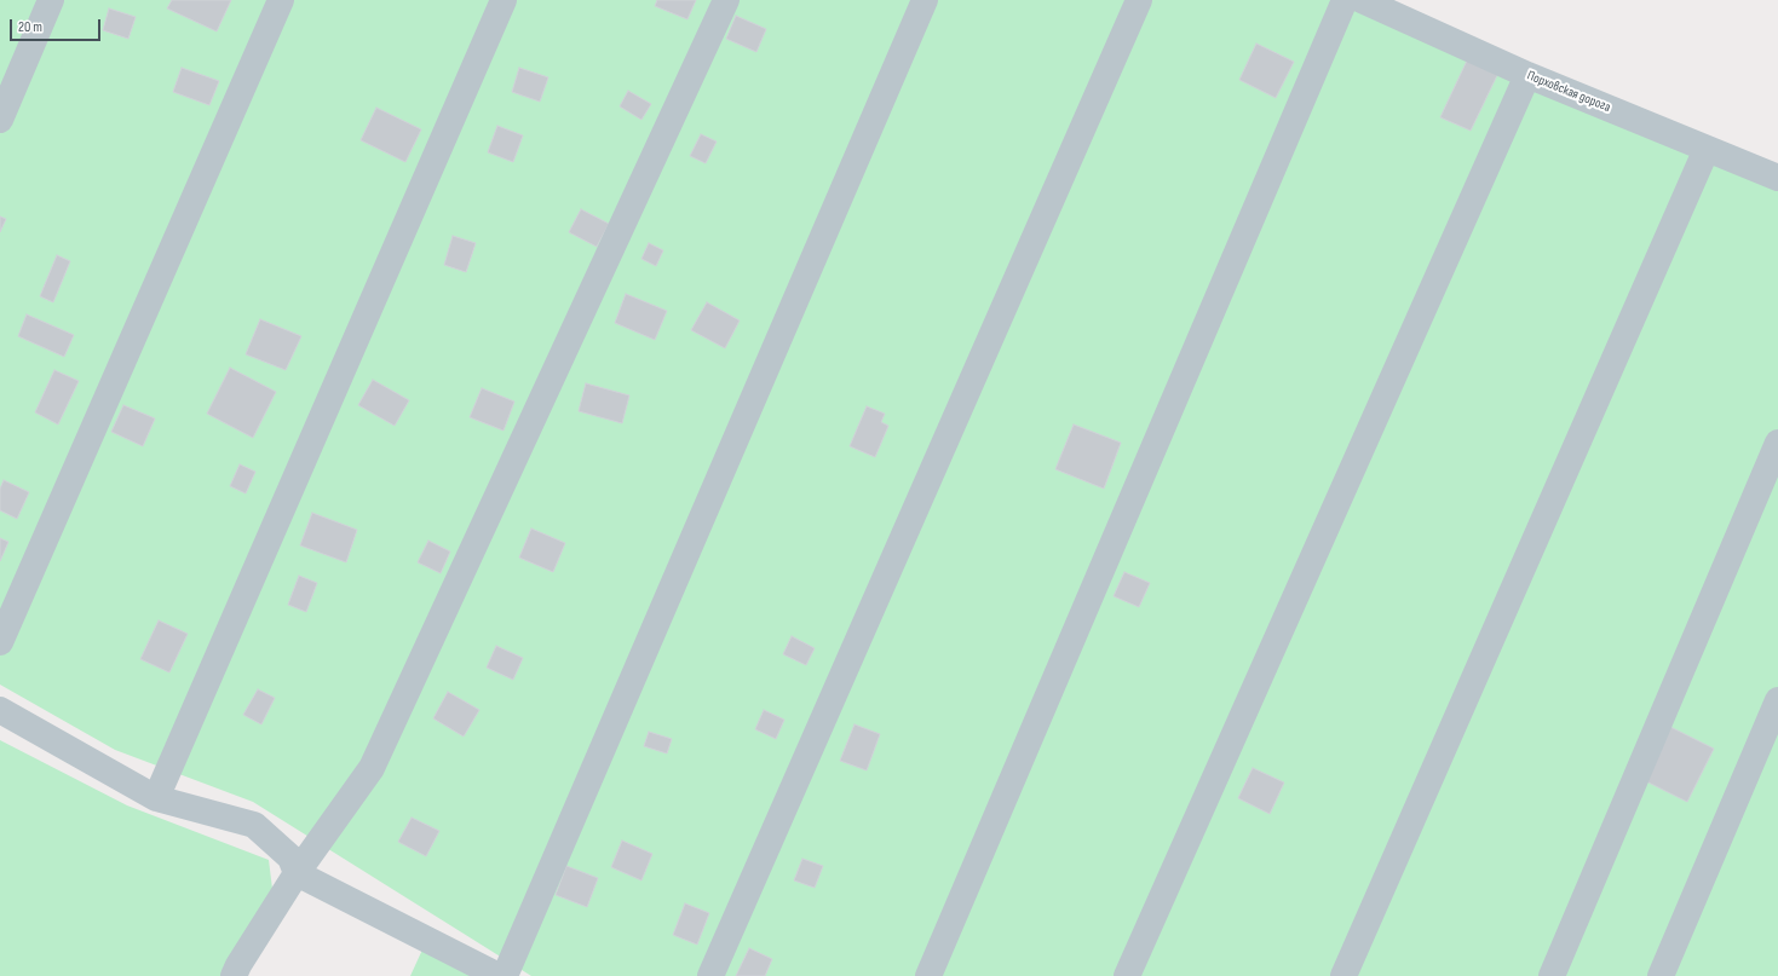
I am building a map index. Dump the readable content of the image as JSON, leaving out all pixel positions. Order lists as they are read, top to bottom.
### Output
{
  "streets": {
    "street": ["Порховская дорога"]
  },
  "scale_bar": "20 m"
}
